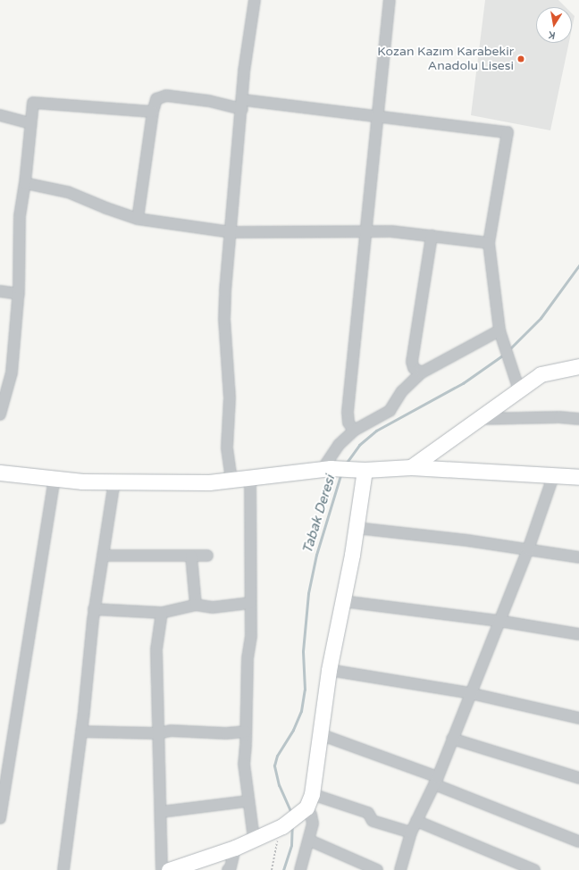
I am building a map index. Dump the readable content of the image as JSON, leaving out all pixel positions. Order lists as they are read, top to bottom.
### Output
{
  "water": ["Tabak Deresi"],
  "places": ["Kozan Kazım Karabekir Anadolu Lisesi"],
  "north": "bottom"
}
